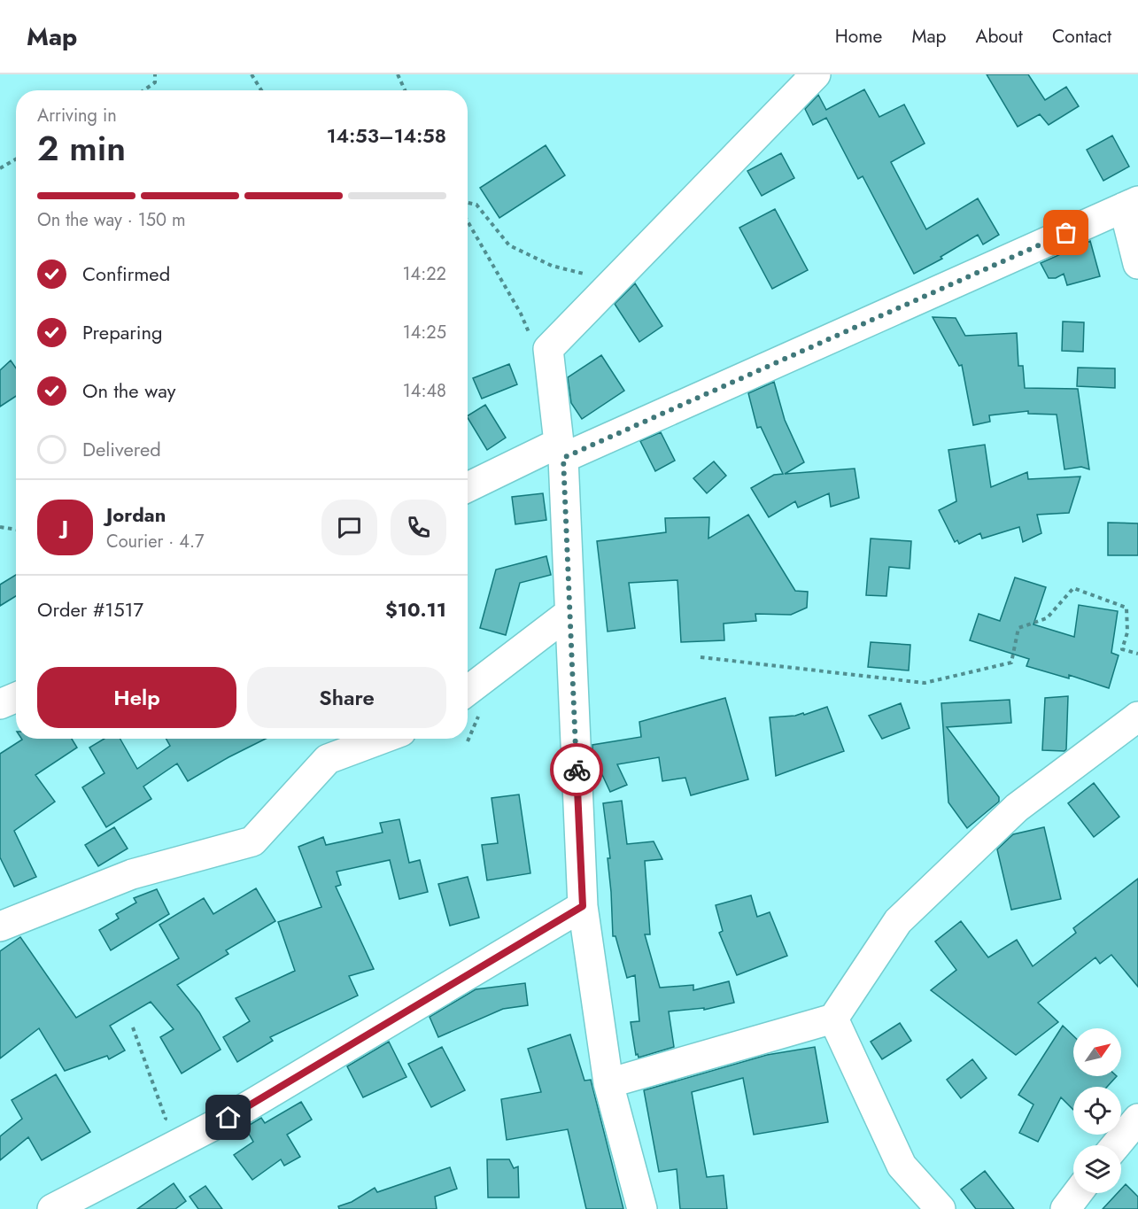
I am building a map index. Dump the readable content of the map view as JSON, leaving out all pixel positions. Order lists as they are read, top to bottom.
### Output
{
  "north": "top right",
  "page": {
    "header": "Map",
    "nav": [
      "Home",
      "Map",
      "About",
      "Contact"
    ],
    "heading": ["2 min", "Arriving in", "14:53–14:58"],
    "panel": [
      "Jordan",
      "Courier · 4.7",
      "Order #1517",
      "$10.11"
    ],
    "bar": "On the way · 150 m",
    "list": [
      ["Confirmed", "14:22"],
      ["Preparing", "14:25"],
      ["On the way", "14:48"],
      "Delivered"
    ],
    "round": "J",
    "buttons": ["Help", "Share"]
  }
}
